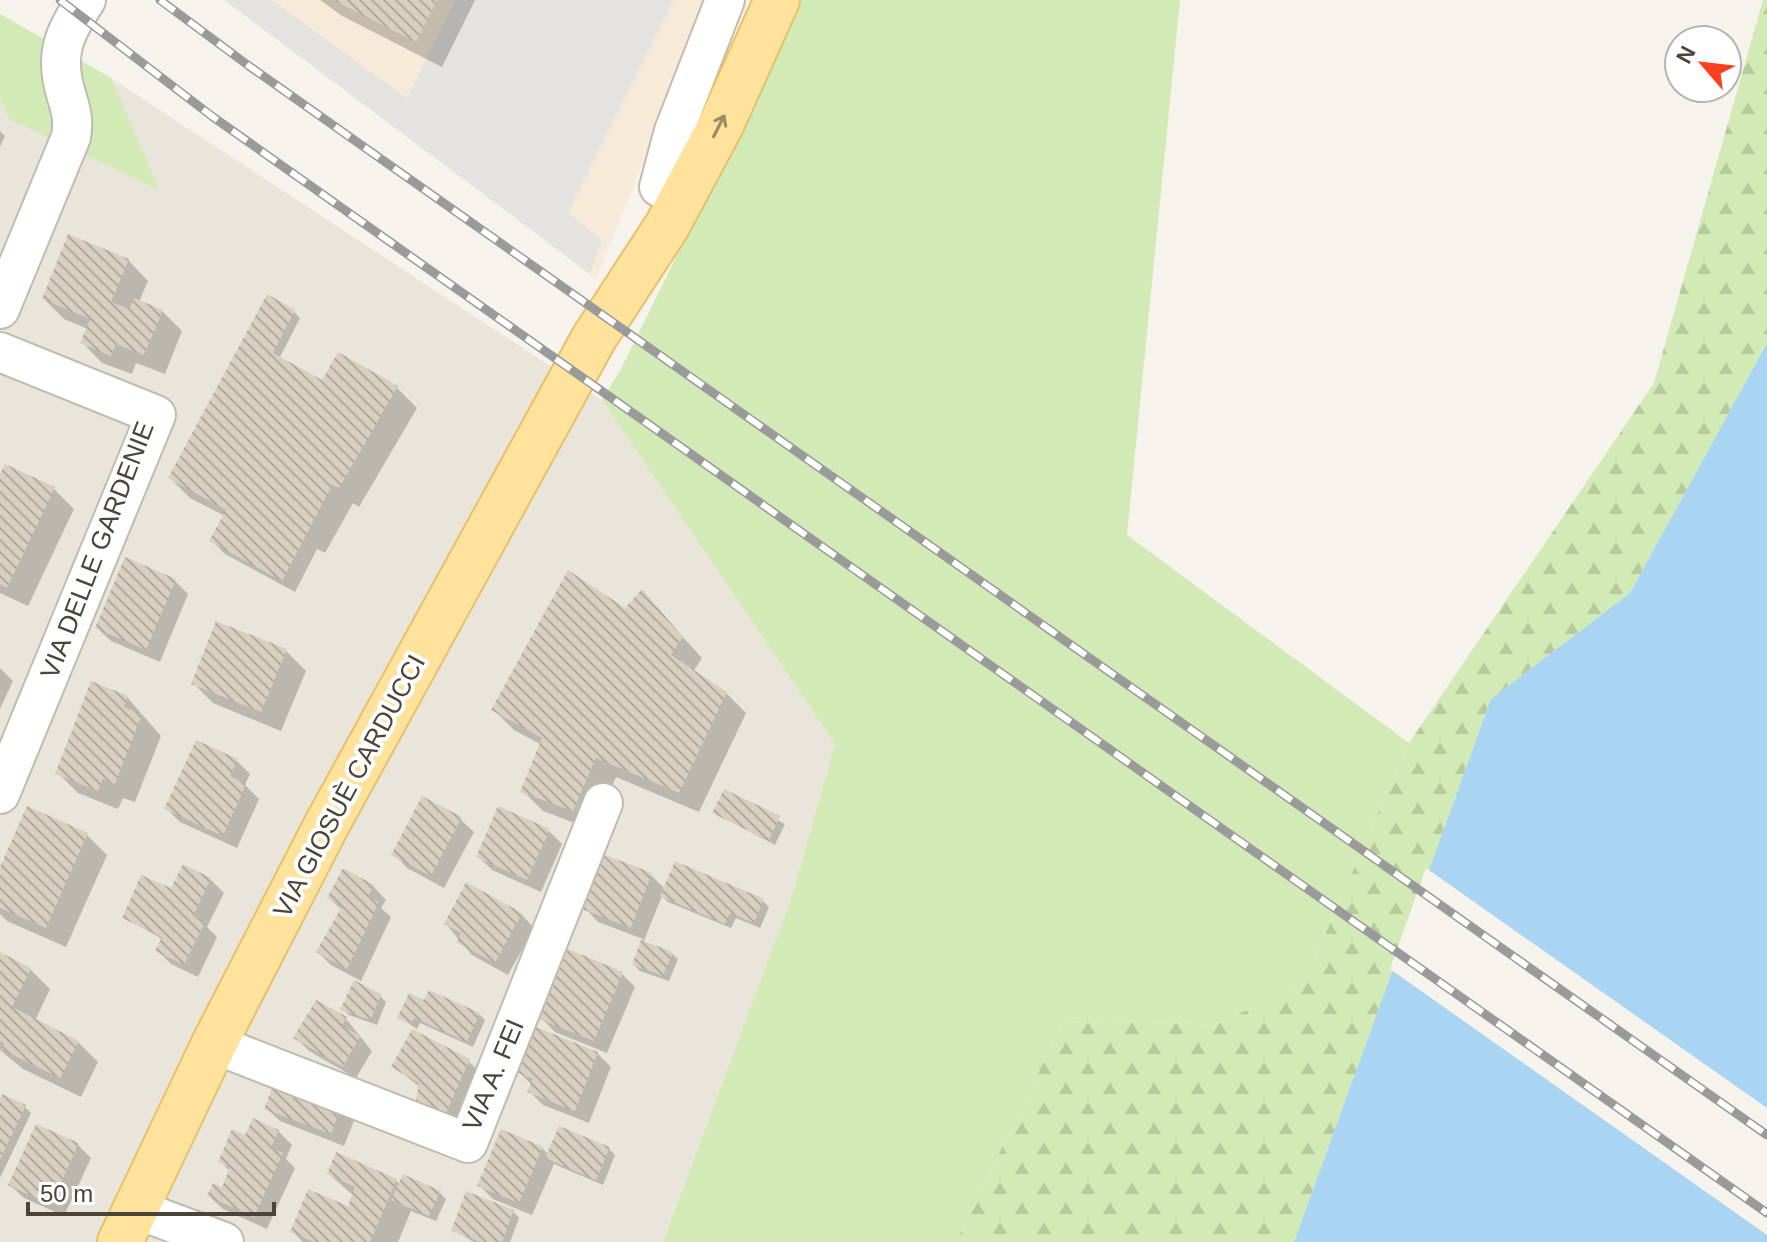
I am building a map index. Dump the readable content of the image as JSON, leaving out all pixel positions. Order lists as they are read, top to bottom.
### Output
{
  "streets": {
    "main road": ["VIA GIOSUÈ CARDUCCI"],
    "street": ["VIA DELLE GARDENIE", "VIA A. FEI"]
  },
  "crossings": [
    ["VIA GIOSUÈ CARDUCCI", "VIA A. FEI"]
  ],
  "scale_bar": "50 m",
  "north": "top left"
}
